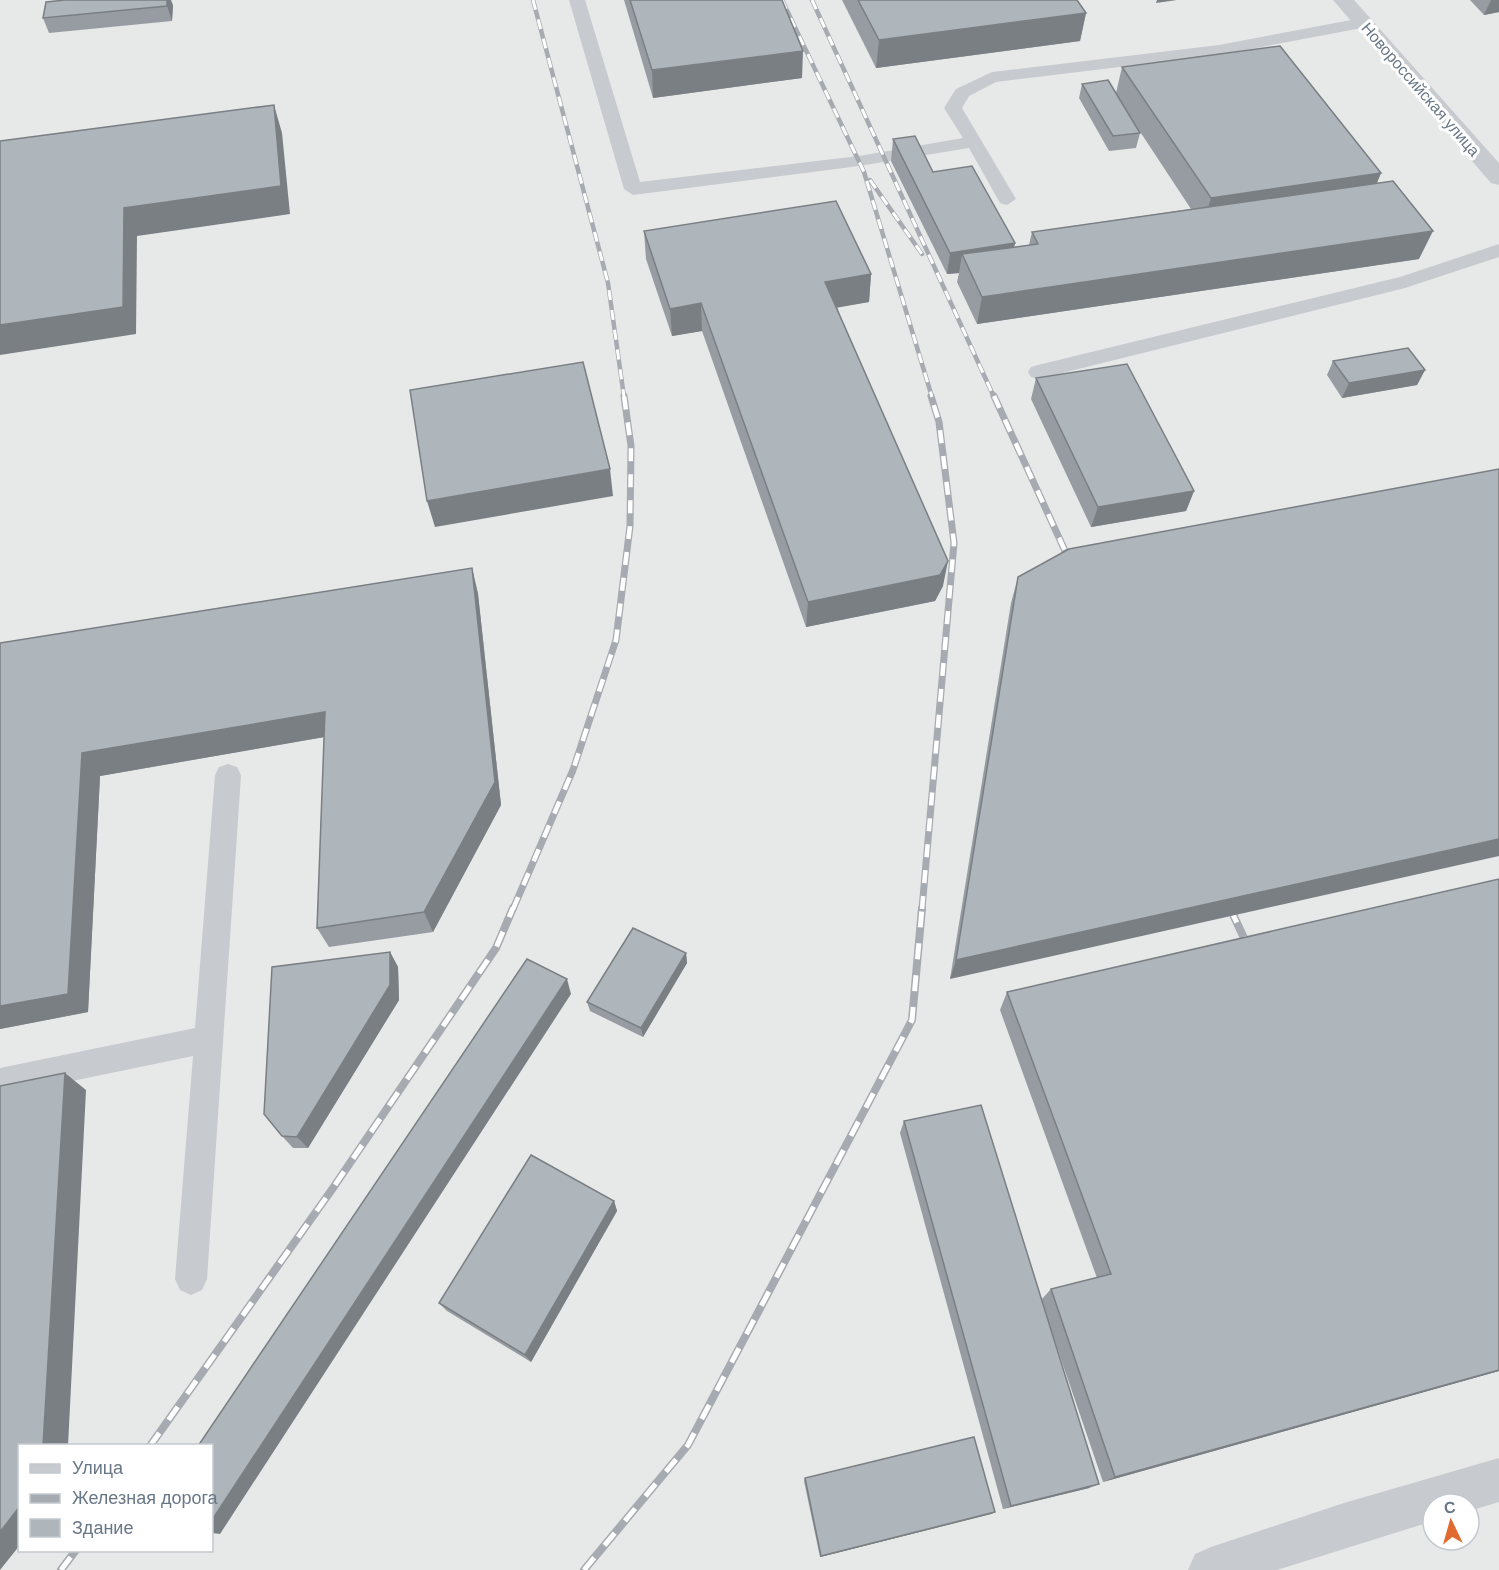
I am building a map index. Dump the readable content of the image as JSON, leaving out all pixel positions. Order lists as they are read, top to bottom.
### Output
{
  "streets": {
    "street": ["Новороссийская улица"]
  },
  "legend": ["Улица", "Железная дорога", "Здание"],
  "north": "top"
}
